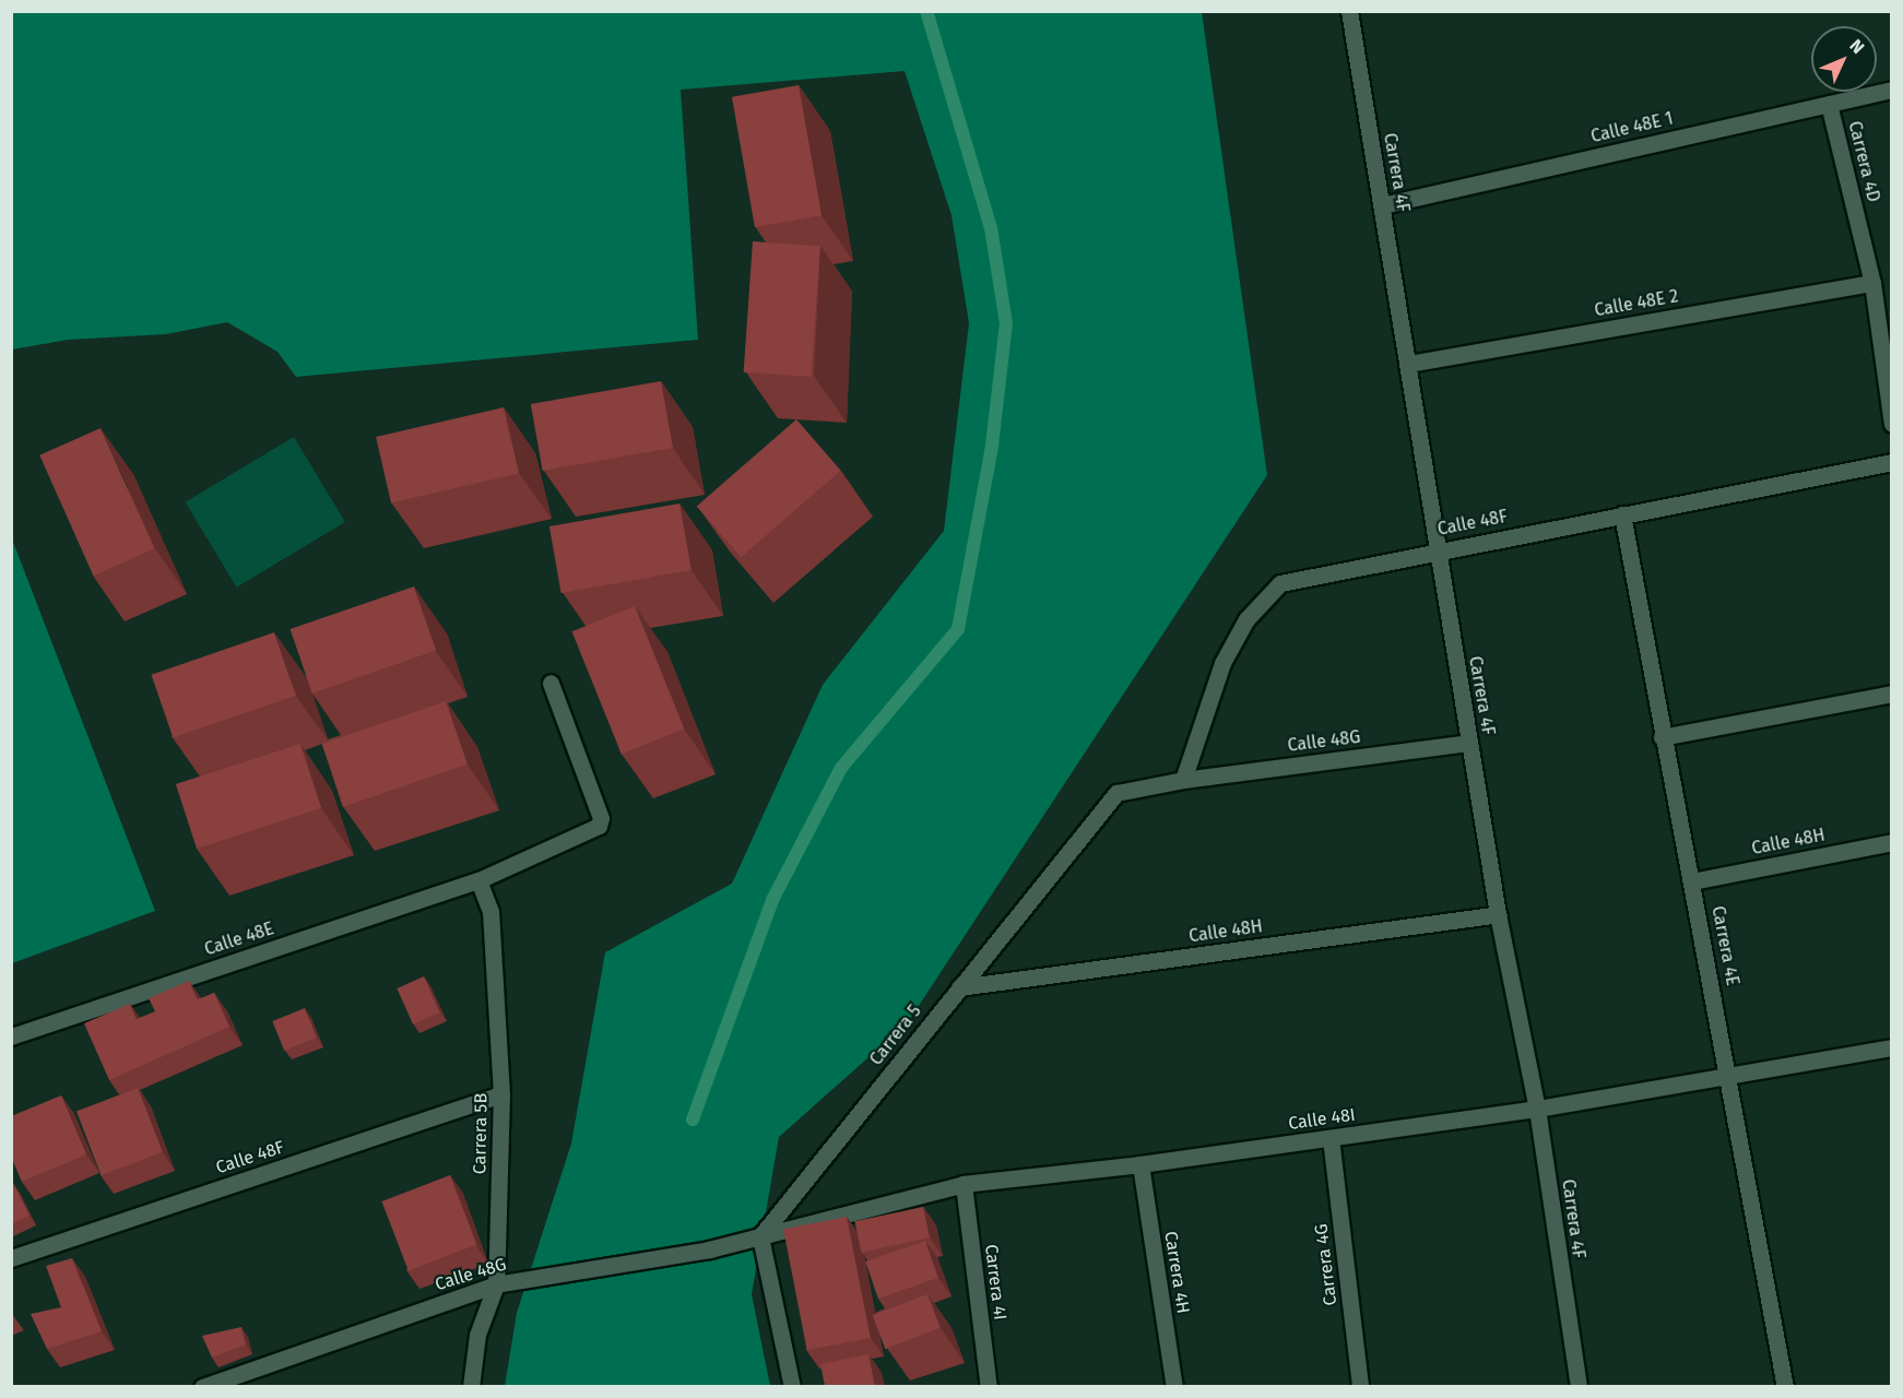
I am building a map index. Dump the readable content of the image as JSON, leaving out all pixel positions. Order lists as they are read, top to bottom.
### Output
{
  "streets": {
    "street": [
      "Calle 48E 1",
      "Carrera 4D",
      "Carrera 4F",
      "Calle 48E 2",
      "Calle 48F",
      "Calle 48G",
      "Calle 48H",
      "Calle 48E",
      "Carrera 4E",
      "Carrera 5",
      "Calle 48I",
      "Carrera 5B",
      "Carrera 4G",
      "Carrera 4H",
      "Carrera 4I"
    ]
  },
  "crossings": [
    ["Calle 48E 1", "Carrera 4D"],
    ["Calle 48E 1", "Carrera 4F"],
    ["Carrera 4D", "Calle 48E 2"],
    ["Carrera 4F", "Calle 48E 2"],
    ["Carrera 4F", "Calle 48F"],
    ["Carrera 4F", "Calle 48G"],
    ["Carrera 4F", "Calle 48H"],
    ["Carrera 4F", "Calle 48I"],
    ["Calle 48F", "Calle 48G"],
    ["Calle 48F", "Carrera 4E"],
    ["Calle 48F", "Carrera 5"],
    ["Calle 48F", "Carrera 5B"],
    ["Calle 48G", "Carrera 5"],
    ["Calle 48G", "Calle 48I"],
    ["Calle 48G", "Carrera 5B"],
    ["Calle 48H", "Carrera 4E"],
    ["Calle 48H", "Carrera 5"],
    ["Calle 48E", "Carrera 5B"],
    ["Carrera 4E", "Calle 48I"],
    ["Carrera 5", "Calle 48I"],
    ["Calle 48I", "Carrera 4G"],
    ["Calle 48I", "Carrera 4H"],
    ["Calle 48I", "Carrera 4I"]
  ],
  "north": "top right"
}
